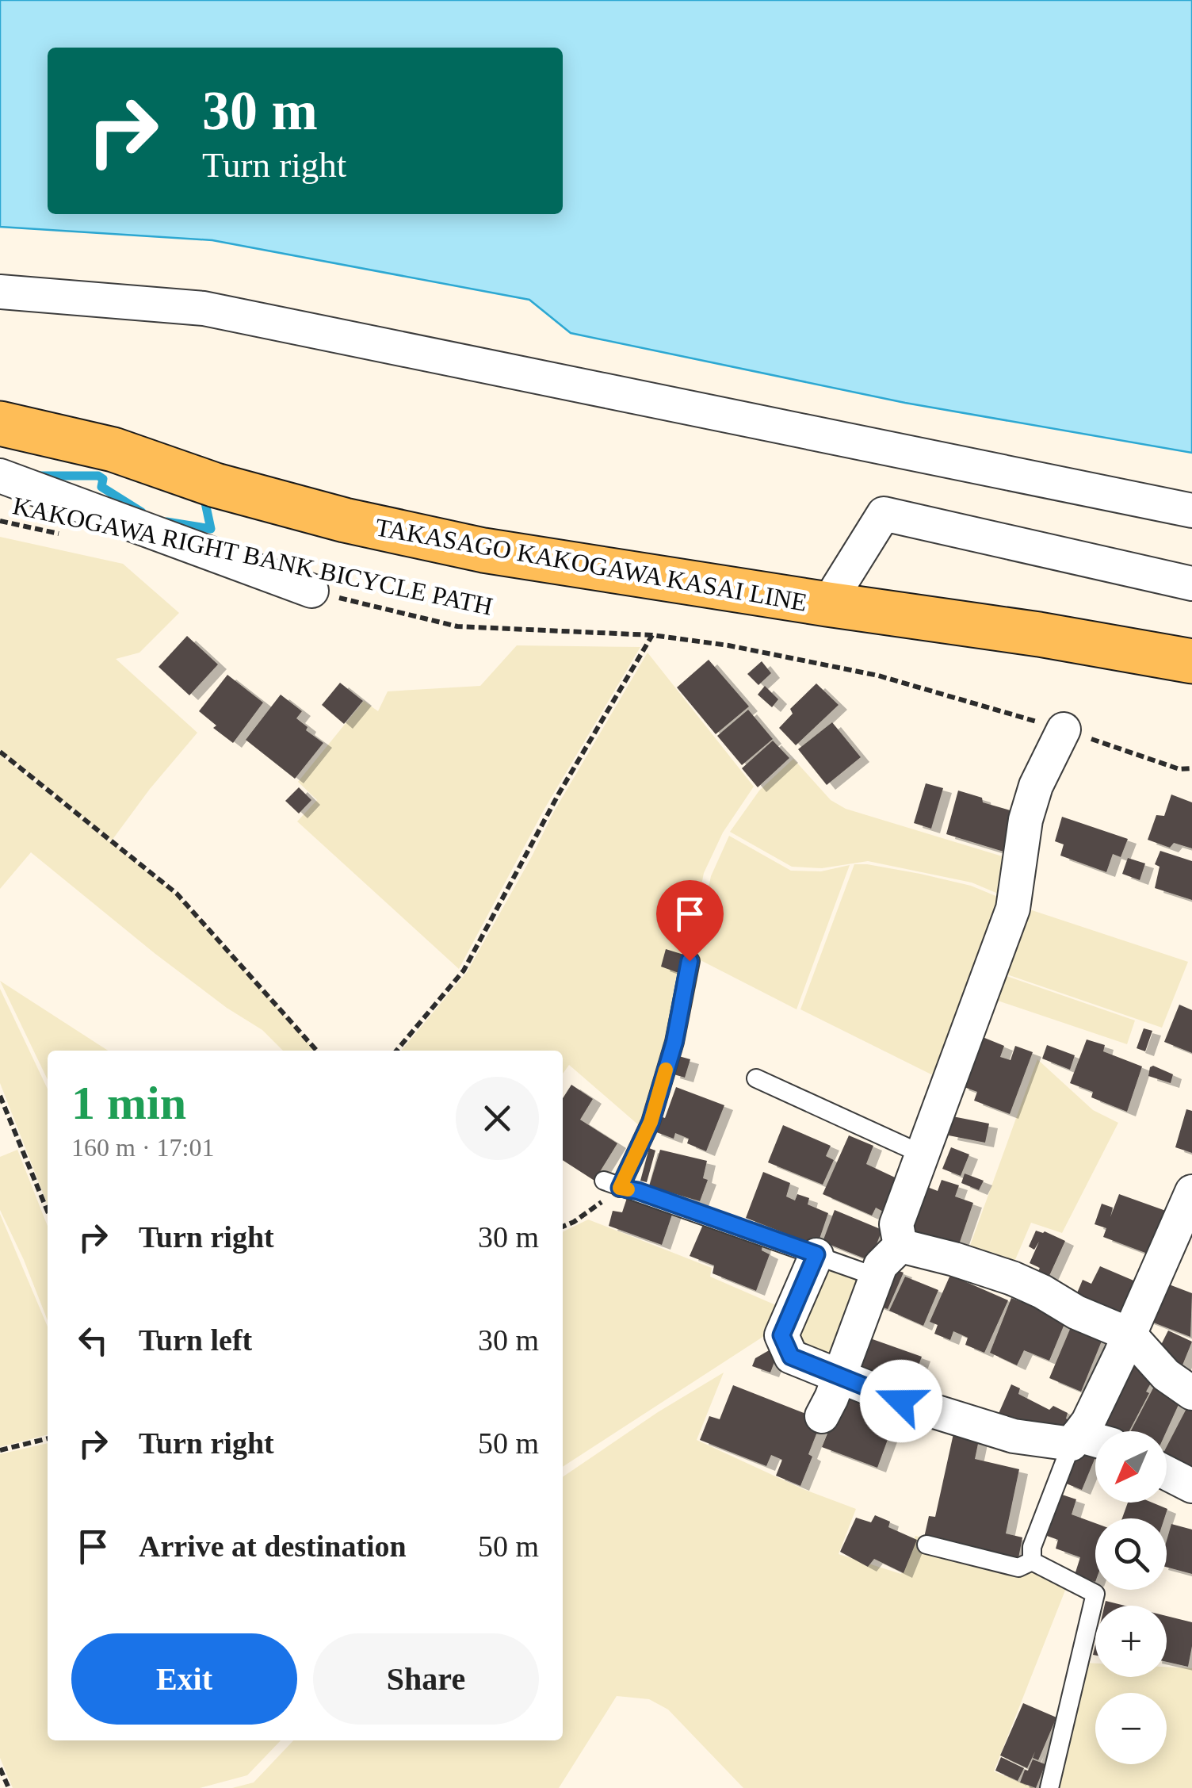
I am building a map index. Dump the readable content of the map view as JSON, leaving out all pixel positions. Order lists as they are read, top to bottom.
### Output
{
  "streets": {
    "main road": ["TAKASAGO KAKOGAWA KASAI LINE"],
    "path": ["KAKOGAWA RIGHT BANK BICYCLE PATH"]
  },
  "north": "bottom left",
  "page": {
    "turn": ["30 m", "Turn right"],
    "heading": ["1 min", "160 m · 17:01"],
    "list": [
      {
        "name": "Turn right",
        "value": "30 m"
      },
      {
        "name": "Turn left",
        "value": "30 m"
      },
      {
        "name": "Turn right",
        "value": "50 m"
      },
      {
        "name": "Arrive at destination",
        "value": "50 m"
      }
    ],
    "map_buttons": ["+", "−"],
    "buttons": ["Exit", "Share"]
  }
}
